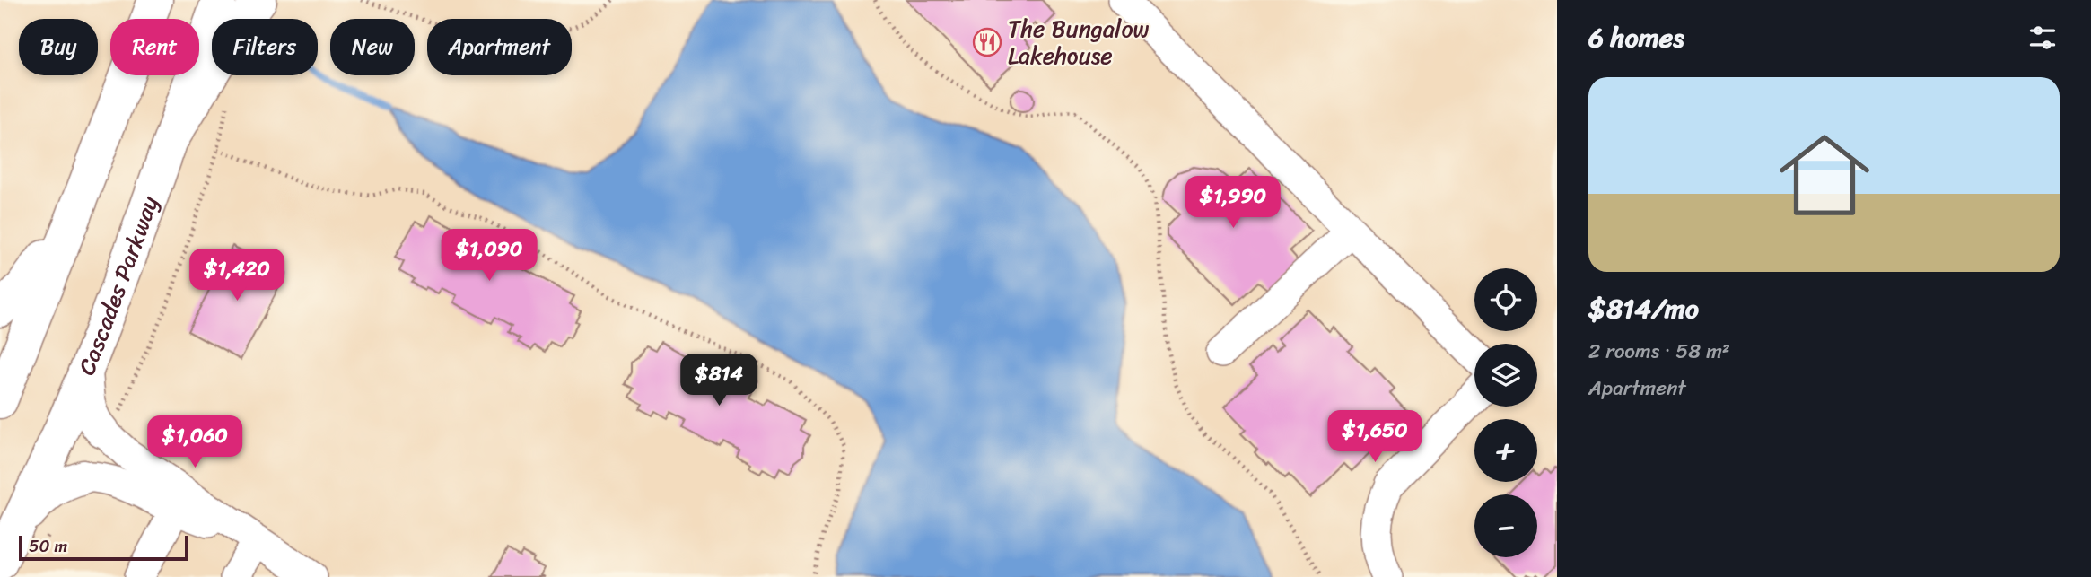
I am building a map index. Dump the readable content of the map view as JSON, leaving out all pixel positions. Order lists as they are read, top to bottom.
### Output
{
  "streets": {
    "main road": ["Cascades Parkway"]
  },
  "places": {
    "restaurant": ["The Bungalow Lakehouse"]
  },
  "scale_bar": "50 m",
  "page": {
    "heading": "6 homes",
    "chip": [
      "Buy",
      "Rent",
      "Filters",
      "New",
      "Apartment"
    ],
    "list": [
      {
        "name": "$814/mo",
        "note": "2 rooms · 58 m² · Apartment"
      }
    ],
    "price": [
      "$1,990",
      "$1,090",
      "$1,420",
      "$814",
      "$1,650",
      "$1,060"
    ],
    "map_buttons": ["+", "−"],
    "scale": "50 m"
  }
}
